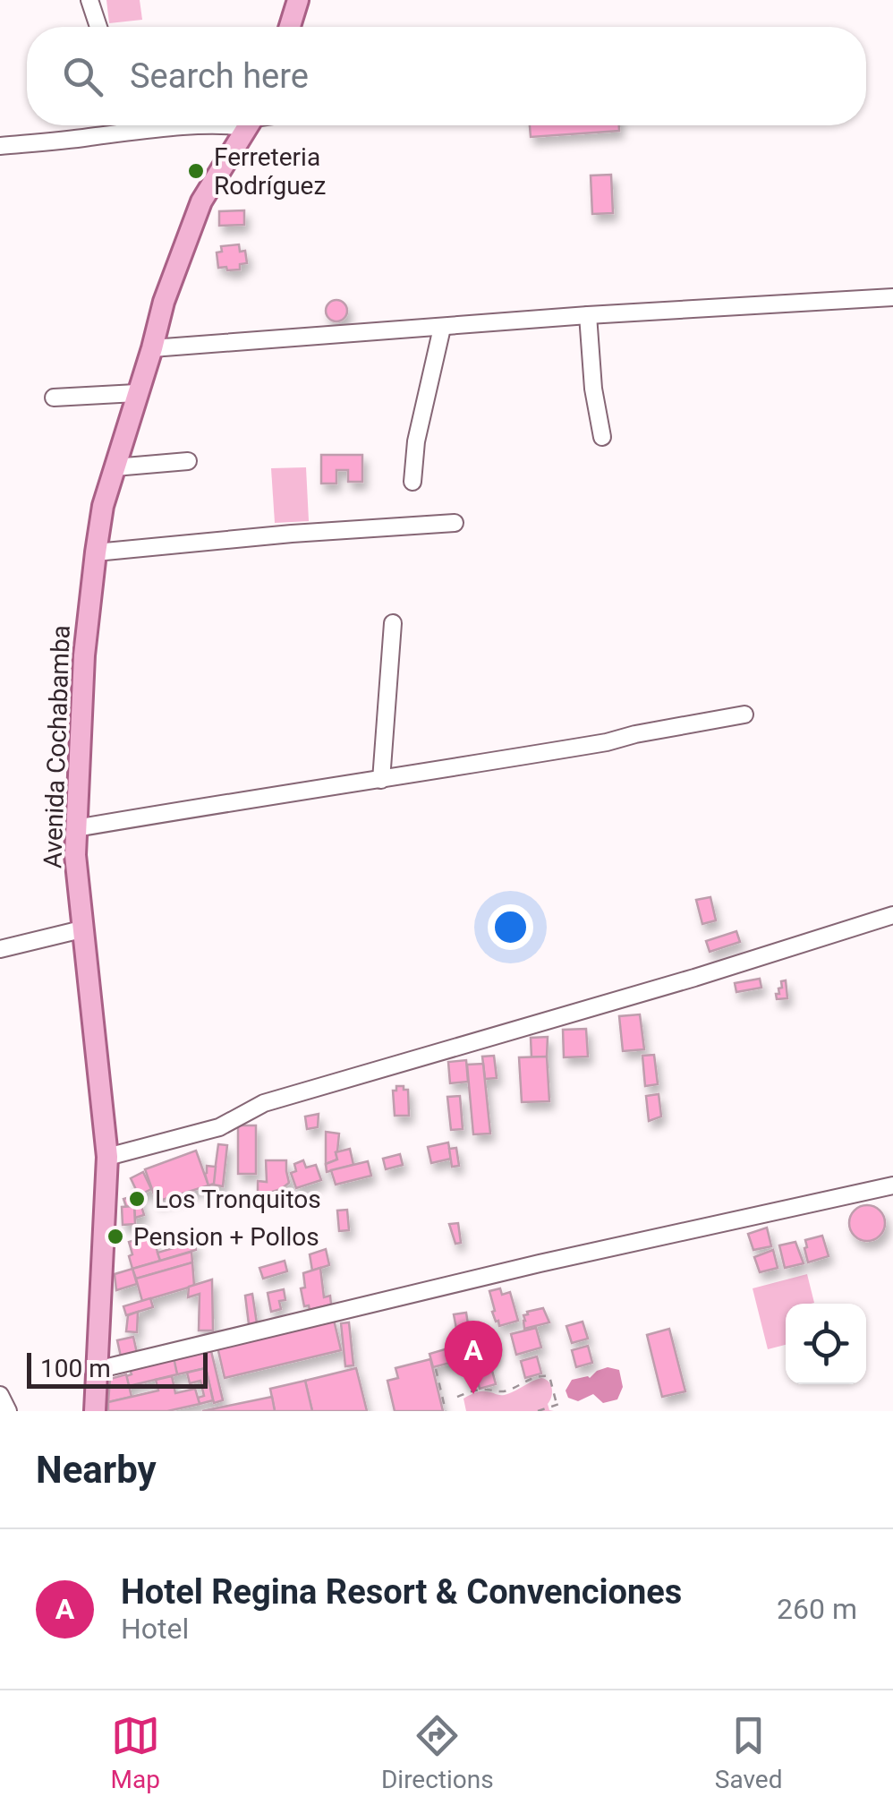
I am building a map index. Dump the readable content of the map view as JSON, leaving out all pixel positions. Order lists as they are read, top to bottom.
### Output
{
  "streets": {
    "main road": ["Avenida Cochabamba"]
  },
  "places": ["Ferreteria Rodríguez", "Los Tronquitos", "Pension + Pollos"],
  "scale_bar": "100 m",
  "page": {
    "search": "Search here",
    "pins": "A",
    "scale": "100 m",
    "heading": "Nearby",
    "list": [
      {
        "mark": "A",
        "name": "Hotel Regina Resort & Convenciones",
        "note": "Hotel",
        "value": "260 m"
      }
    ],
    "nav": ["Map", "Directions", "Saved"]
  }
}
